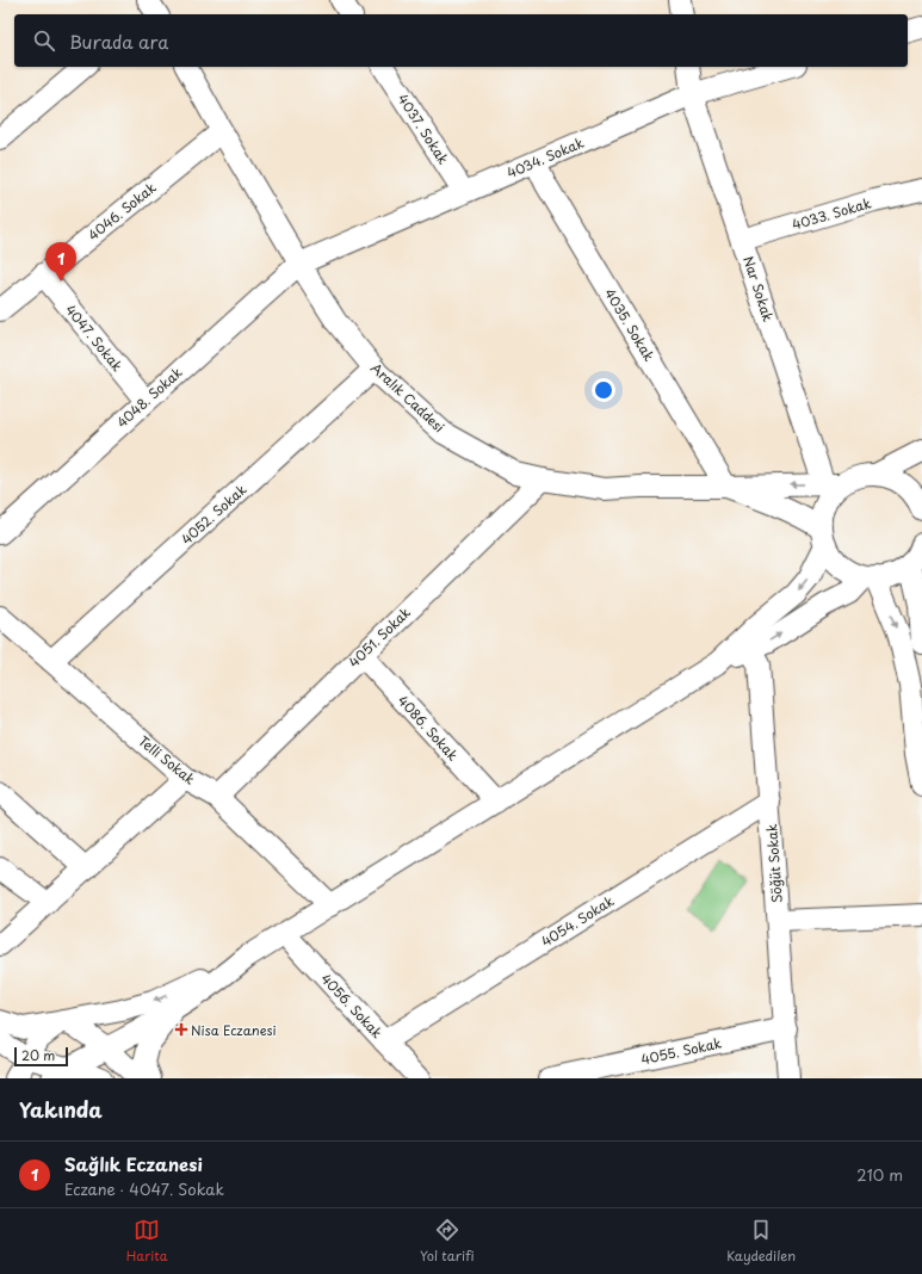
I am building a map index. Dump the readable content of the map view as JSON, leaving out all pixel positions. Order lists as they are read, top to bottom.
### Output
{
  "streets": {
    "street": [
      "4037. Sokak",
      "4034. Sokak",
      "4046. Sokak",
      "4033. Sokak",
      "Nar Sokak",
      "4035. Sokak",
      "4047. Sokak",
      "4048. Sokak",
      "Aralık Caddesi",
      "4052. Sokak",
      "4051. Sokak",
      "4086. Sokak",
      "Telli Sokak",
      "Söğüt Sokak",
      "4054. Sokak",
      "4056. Sokak",
      "4055. Sokak"
    ]
  },
  "crossings": [
    ["4037. Sokak", "4034. Sokak"],
    ["4034. Sokak", "Nar Sokak"],
    ["4034. Sokak", "4035. Sokak"],
    ["4034. Sokak", "4048. Sokak"],
    ["4034. Sokak", "Aralık Caddesi"],
    ["4046. Sokak", "4047. Sokak"],
    ["4046. Sokak", "Aralık Caddesi"],
    ["4033. Sokak", "Nar Sokak"],
    ["Nar Sokak", "Aralık Caddesi"],
    ["4035. Sokak", "Aralık Caddesi"],
    ["4047. Sokak", "4048. Sokak"],
    ["4048. Sokak", "Aralık Caddesi"],
    ["Aralık Caddesi", "4052. Sokak"],
    ["Aralık Caddesi", "4051. Sokak"],
    ["4052. Sokak", "Telli Sokak"],
    ["4051. Sokak", "4086. Sokak"],
    ["4051. Sokak", "Telli Sokak"],
    ["Söğüt Sokak", "4054. Sokak"],
    ["Söğüt Sokak", "4055. Sokak"],
    ["4054. Sokak", "4056. Sokak"]
  ],
  "places": {
    "health": ["Nisa Eczanesi"]
  },
  "scale_bar": "20 m",
  "page": {
    "search": "Burada ara",
    "pins": "1",
    "scale": "20 m",
    "heading": "Yakında",
    "list": [
      {
        "mark": "1",
        "name": "Sağlık Eczanesi",
        "note": "Eczane · 4047. Sokak",
        "value": "210 m"
      }
    ],
    "nav": ["Harita", "Yol tarifi", "Kaydedilen"]
  }
}
